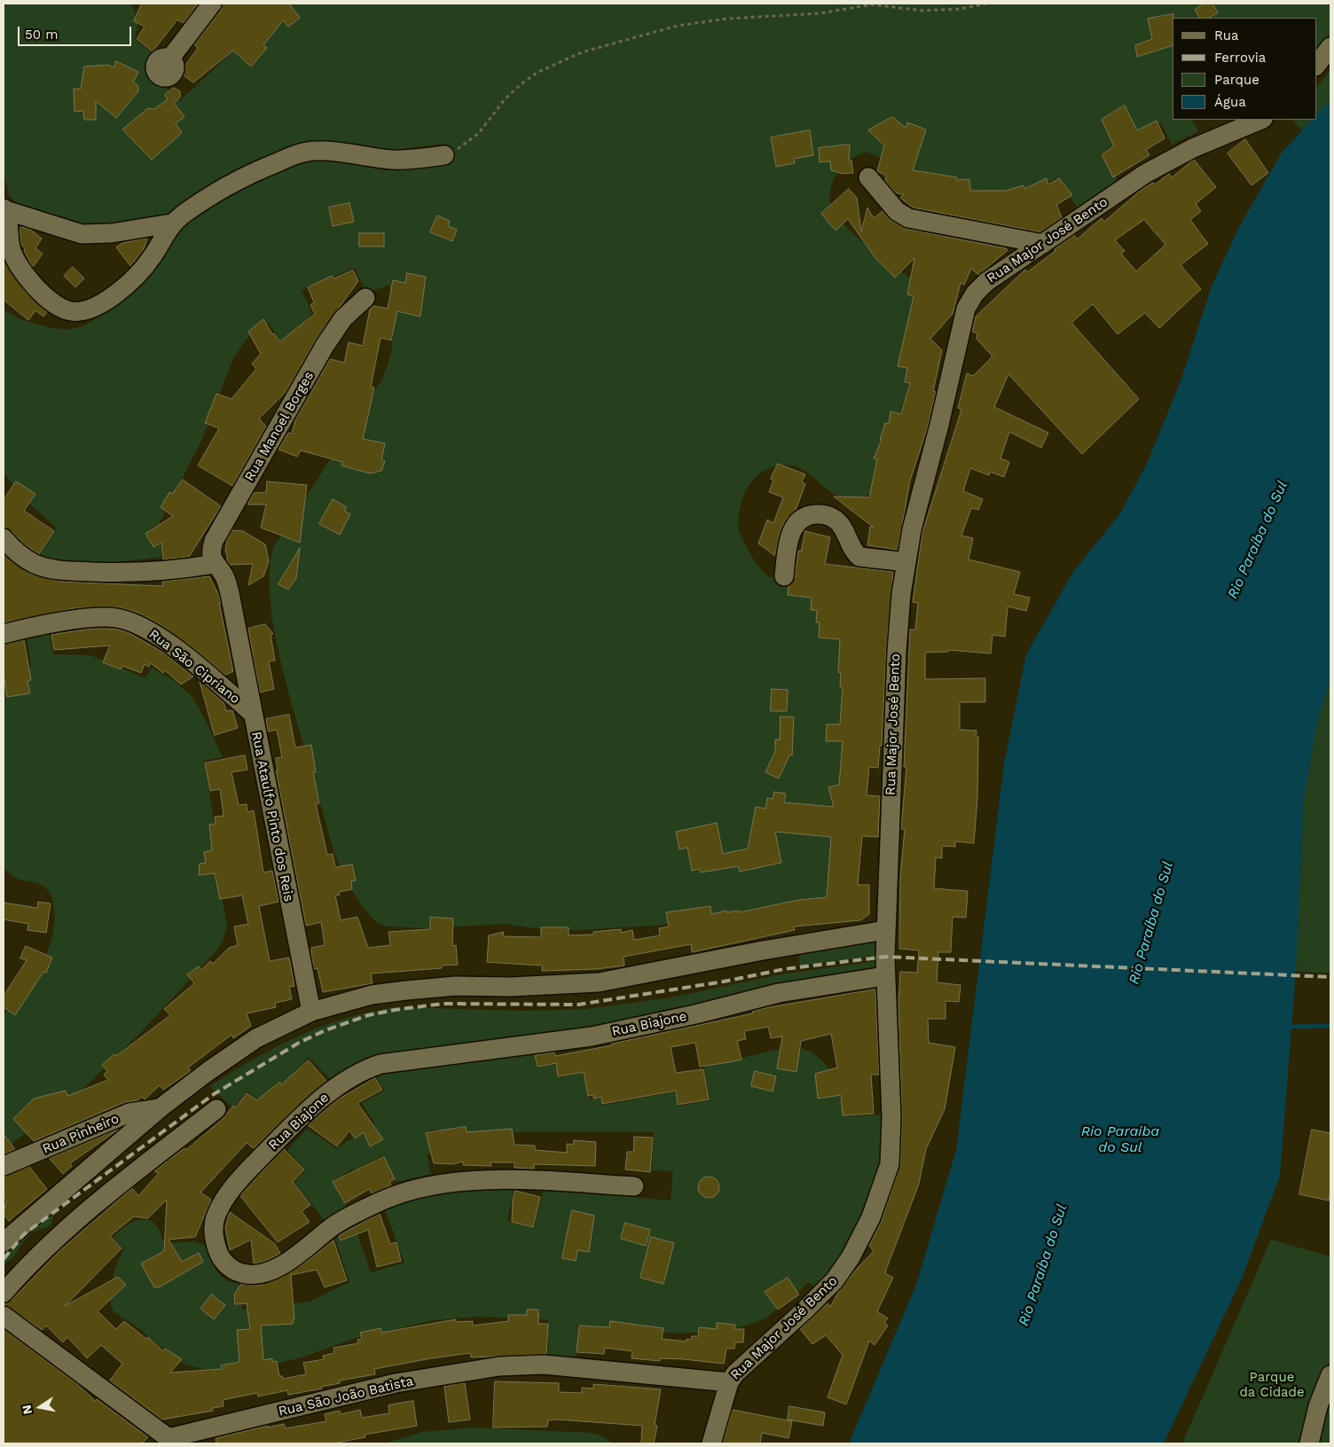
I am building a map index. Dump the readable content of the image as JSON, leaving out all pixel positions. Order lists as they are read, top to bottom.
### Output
{
  "streets": {
    "street": [
      "Rua Major José Bento",
      "Rua Manoel Borges",
      "Rua São Cipriano",
      "Rua Ataulfo Pinto dos Reis",
      "Rua Biajone",
      "Rua Pinheiro",
      "Rua São João Batista"
    ]
  },
  "crossings": [
    ["Rua Major José Bento", "Rua Biajone"],
    ["Rua Major José Bento", "Rua São João Batista"],
    ["Rua Manoel Borges", "Rua Ataulfo Pinto dos Reis"],
    ["Rua São Cipriano", "Rua Ataulfo Pinto dos Reis"]
  ],
  "water": ["Rio Paraíba do Sul", "Rio Paraiba do Sul"],
  "parks": ["Parque da Cidade"],
  "legend": [
    "Rua",
    "Ferrovia",
    "Parque",
    "Água"
  ],
  "scale_bar": "50 m",
  "north": "left"
}
